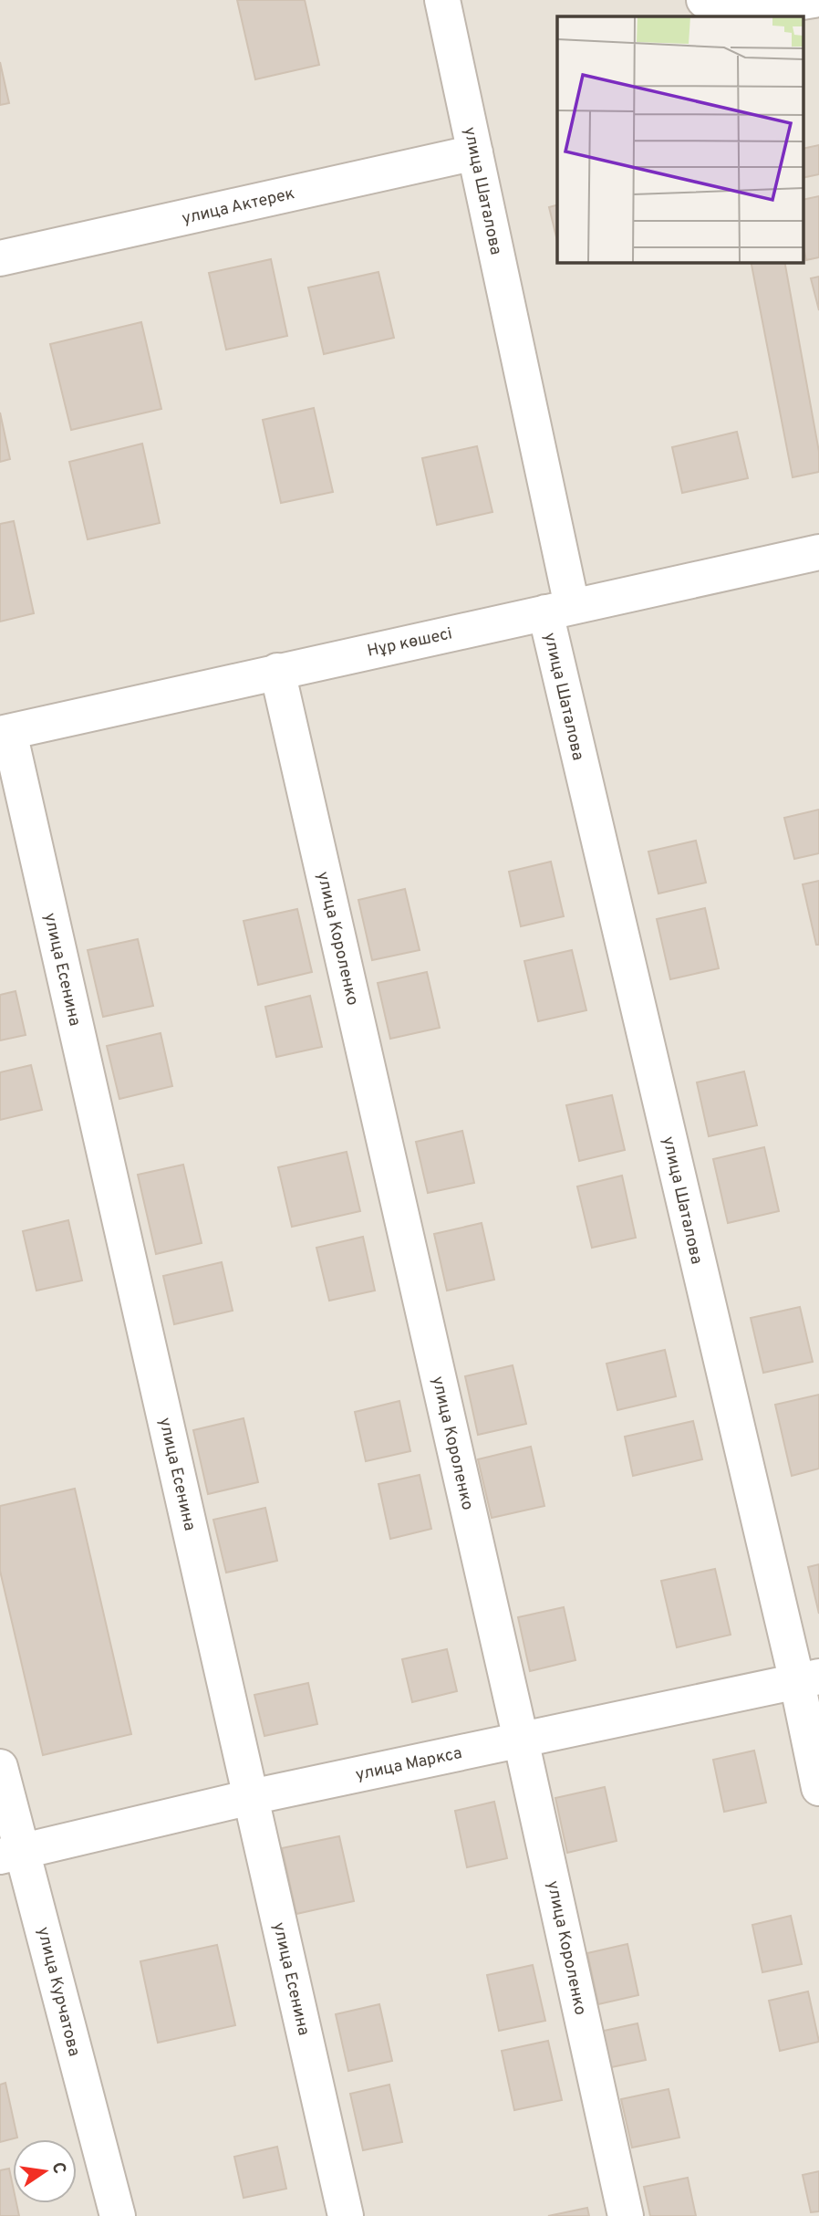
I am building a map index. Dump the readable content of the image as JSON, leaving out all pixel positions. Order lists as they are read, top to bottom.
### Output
{
  "streets": {
    "street": [
      "улица Шаталова",
      "улица Актерек",
      "Нұр көшесі",
      "улица Короленко",
      "улица Есенина",
      "улица Маркса",
      "улица Курчатова"
    ]
  },
  "crossings": [
    ["улица Шаталова", "улица Актерек"],
    ["улица Шаталова", "Нұр көшесі"],
    ["улица Шаталова", "улица Маркса"],
    ["Нұр көшесі", "улица Короленко"],
    ["Нұр көшесі", "улица Есенина"],
    ["улица Короленко", "улица Маркса"],
    ["улица Есенина", "улица Маркса"],
    ["улица Маркса", "улица Курчатова"]
  ],
  "north": "right"
}
